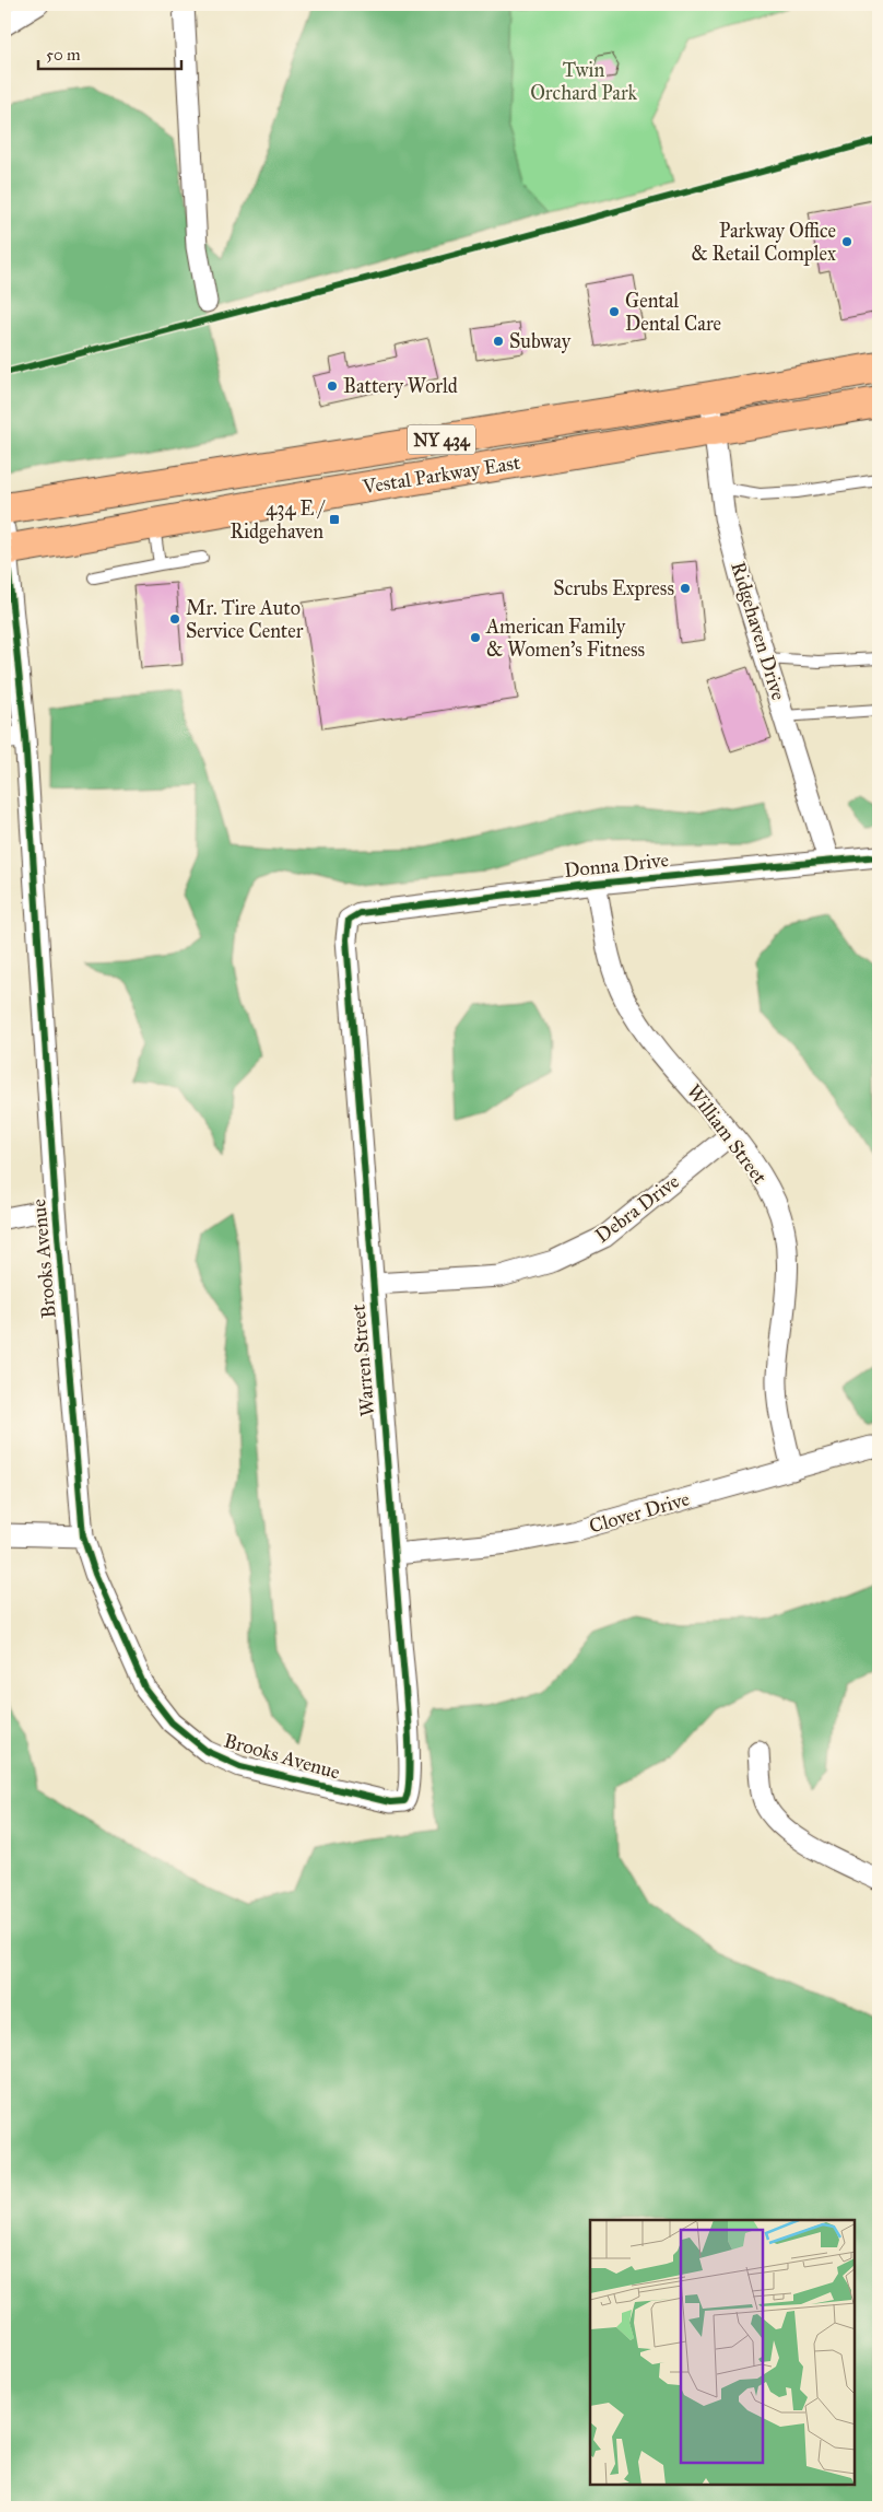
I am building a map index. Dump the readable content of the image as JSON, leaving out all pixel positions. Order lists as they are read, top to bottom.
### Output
{
  "streets": {
    "main road": ["NY 434", "Vestal Parkway East"],
    "street": [
      "Ridgehaven Drive",
      "Donna Drive",
      "William Street",
      "Debra Drive",
      "Brooks Avenue",
      "Warren Street",
      "Clover Drive"
    ]
  },
  "crossings": [
    ["Vestal Parkway East", "Ridgehaven Drive"],
    ["Vestal Parkway East", "Brooks Avenue"],
    ["Ridgehaven Drive", "Donna Drive"],
    ["Donna Drive", "William Street"],
    ["Donna Drive", "Warren Street"],
    ["William Street", "Debra Drive"],
    ["William Street", "Clover Drive"],
    ["Debra Drive", "Warren Street"],
    ["Brooks Avenue", "Warren Street"],
    ["Warren Street", "Clover Drive"]
  ],
  "parks": ["Twin Orchard Park"],
  "places": {
    "other": [
      "Parkway Office & Retail Complex",
      "Gental Dental Care",
      "Subway",
      "Battery World",
      "Scrubs Express",
      "Mr. Tire Auto Service Center",
      "American Family & Women's Fitness"
    ],
    "transit": ["434 E / Ridgehaven"]
  },
  "scale_bar": "50 m"
}
